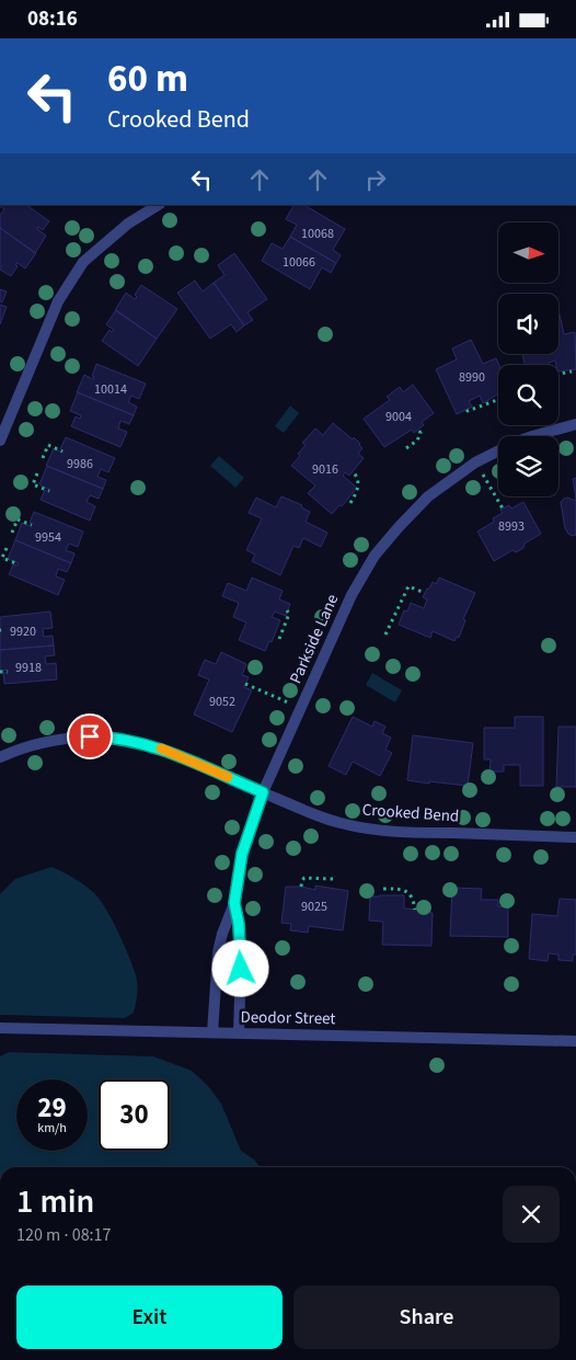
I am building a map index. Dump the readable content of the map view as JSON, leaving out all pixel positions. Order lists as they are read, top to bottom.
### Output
{
  "streets": {
    "street": ["Parkside Lane", "Crooked Bend", "Deodor Street"]
  },
  "crossings": [
    ["Parkside Lane", "Crooked Bend"],
    ["Parkside Lane", "Deodor Street"]
  ],
  "house_numbers": [
    "10068",
    "10066",
    "8990",
    "10014",
    "9004",
    "9986",
    "9016",
    "8993",
    "9954",
    "9920",
    "9918",
    "9052",
    "9025"
  ],
  "north": "right",
  "page": {
    "status": "08:16",
    "turn": ["60 m", "Crooked Bend"],
    "speed": "29 km/h",
    "limit": "30",
    "heading": ["1 min", "120 m · 08:17"],
    "buttons": ["Exit", "Share"]
  }
}
